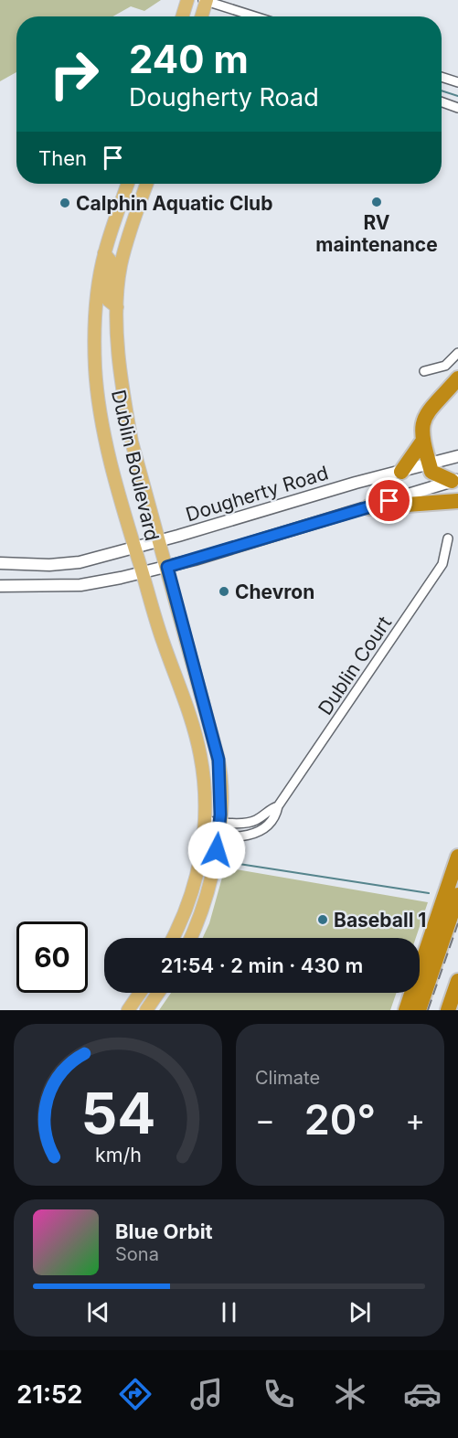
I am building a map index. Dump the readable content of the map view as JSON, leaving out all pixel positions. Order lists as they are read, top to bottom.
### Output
{
  "streets": {
    "main road": ["Dublin Boulevard", "Dougherty Road"],
    "street": ["Dublin Court"]
  },
  "crossings": [
    ["Dublin Boulevard", "Dougherty Road"],
    ["Dublin Boulevard", "Dublin Court"]
  ],
  "places": [
    "RV maintenance",
    "Calphin Aquatic Club",
    "Chevron",
    "Baseball 1"
  ],
  "page": {
    "turn": ["240 m", "Dougherty Road"],
    "then": "Then",
    "limit": "60",
    "trip": "21:54 · 2 min · 430 m",
    "tile": "Climate",
    "heat": ["−", "20°", "+"],
    "song": ["Blue Orbit", "Sona"],
    "tabs": "21:52",
    "gauge": ["54", "km/h"]
  }
}
